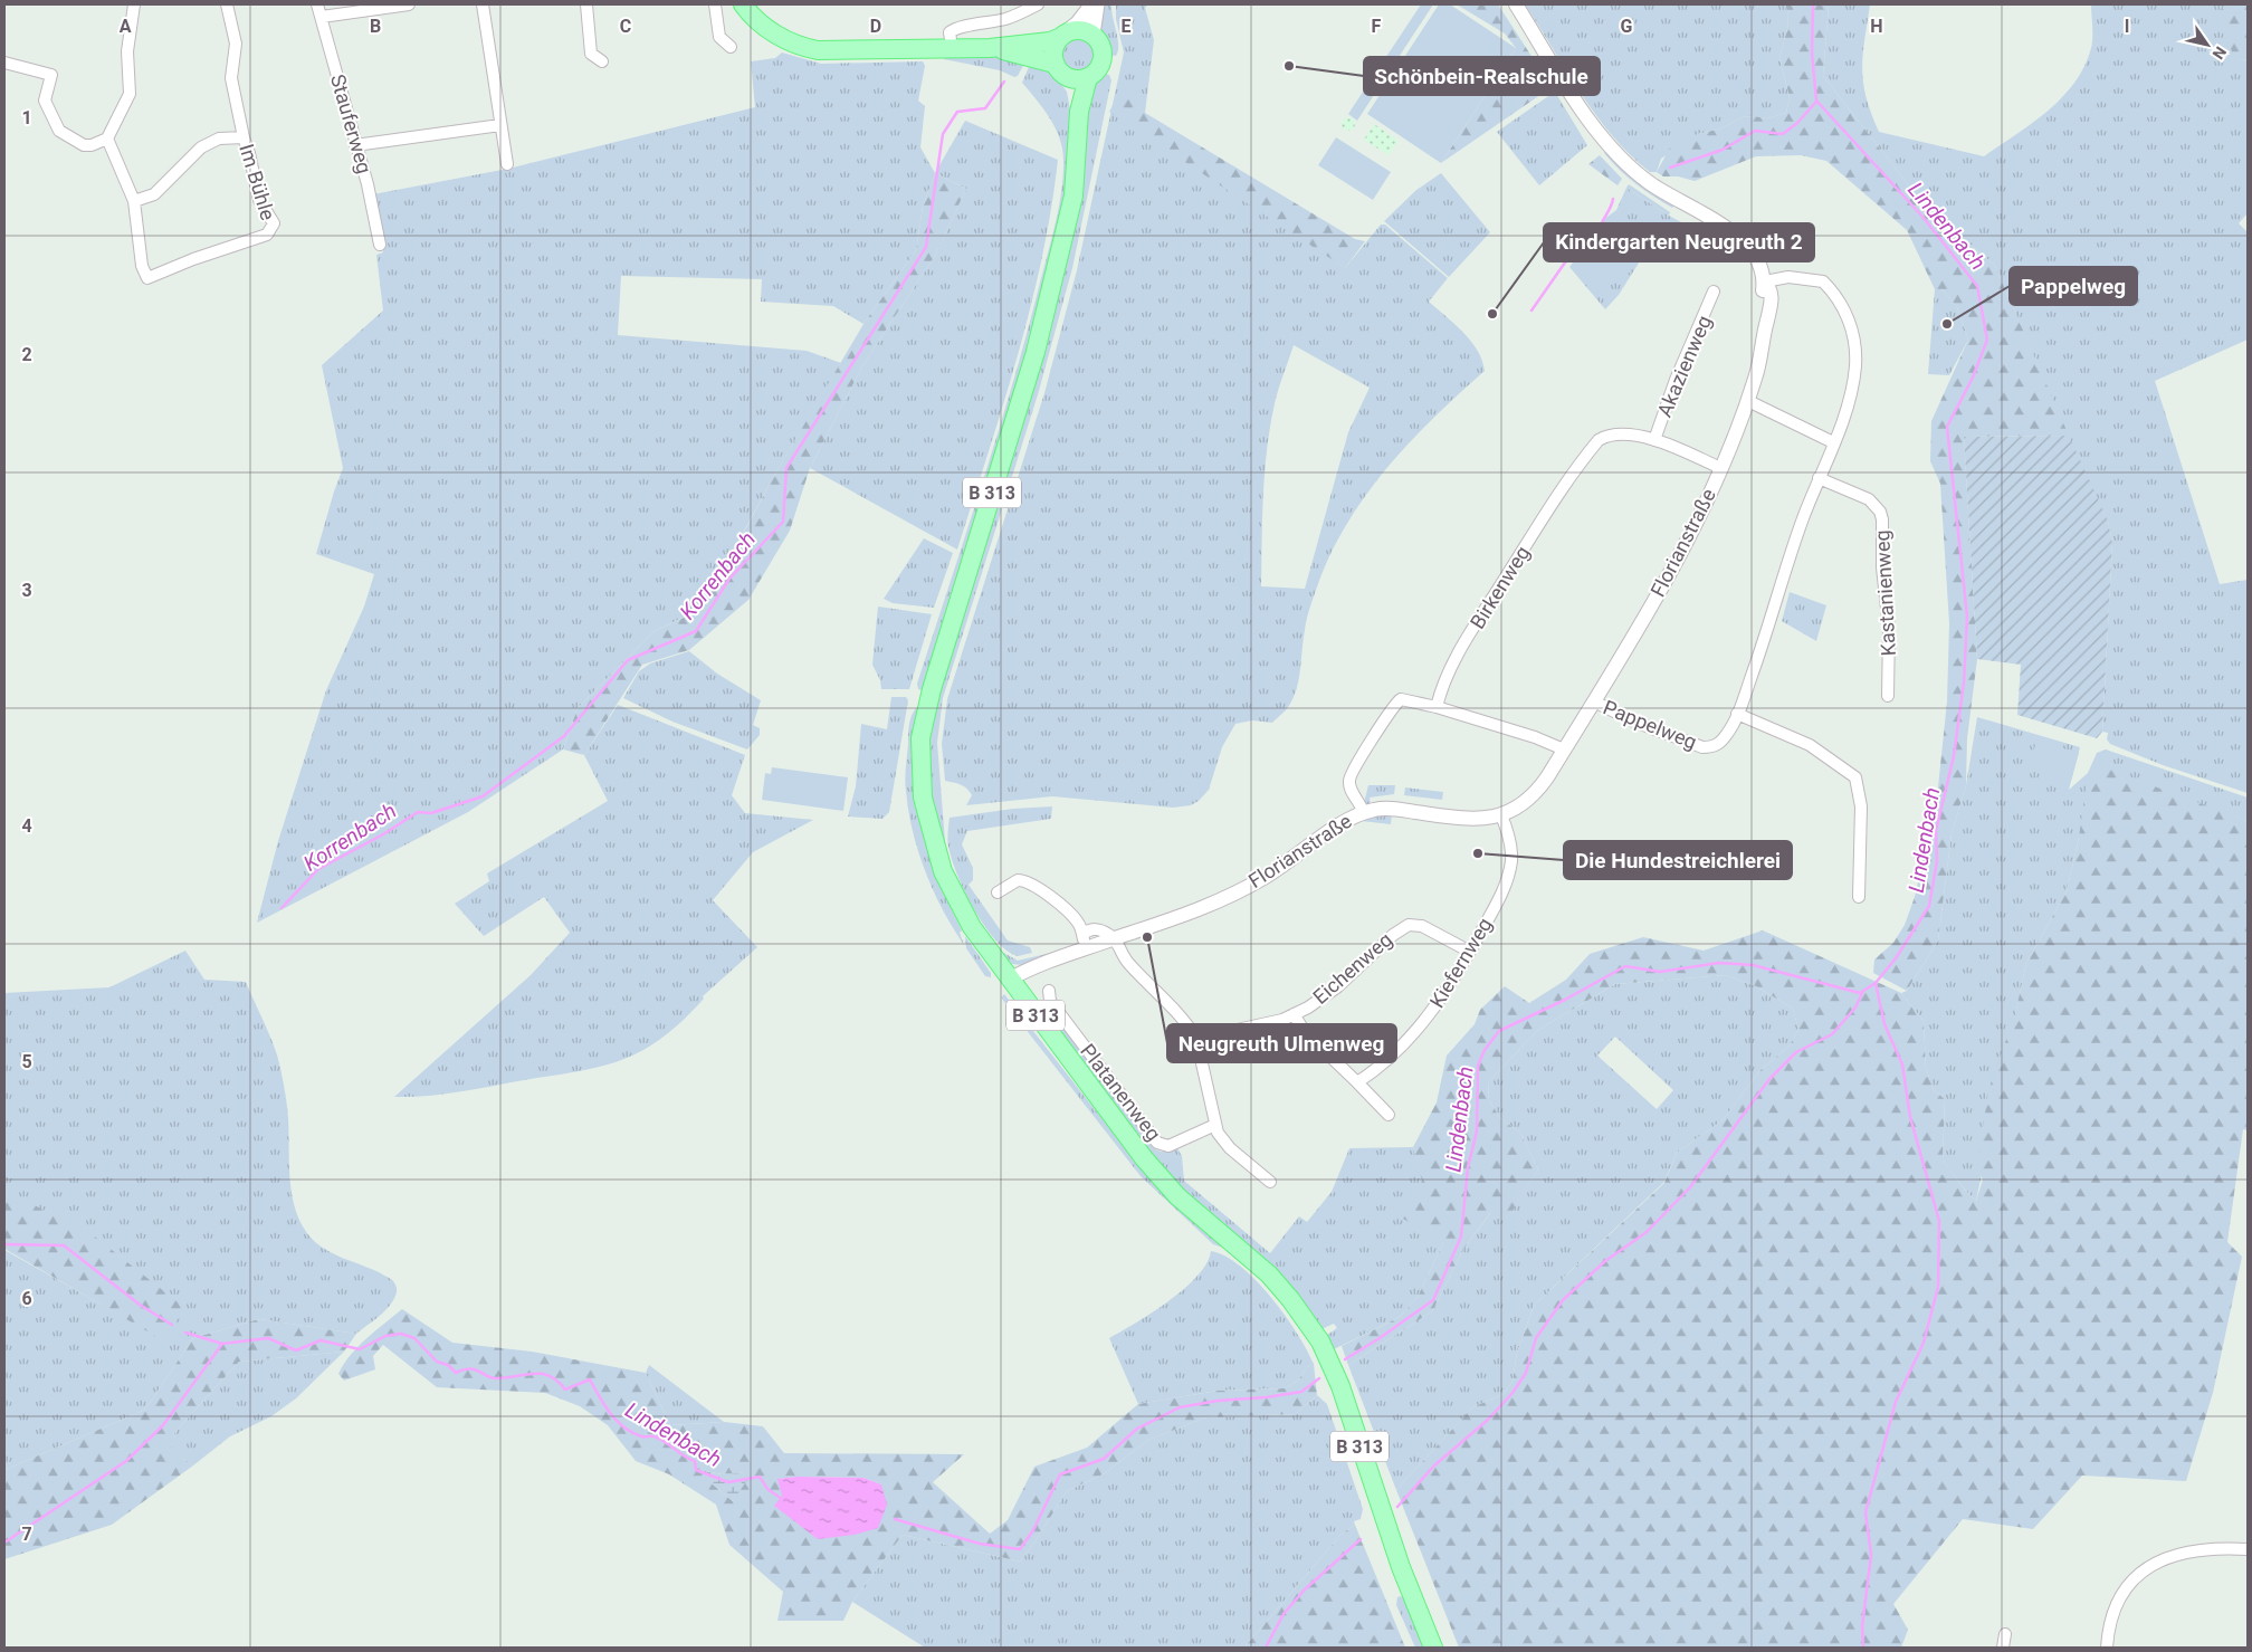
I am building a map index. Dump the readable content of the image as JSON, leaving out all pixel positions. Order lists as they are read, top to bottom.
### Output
{
  "streets": {
    "main road": ["B 313"],
    "street": [
      "Stauferweg",
      "Im Bühle",
      "Akazienweg",
      "Florianstraße",
      "Birkenweg",
      "Kastanienweg",
      "Pappelweg",
      "Kiefernweg",
      "Eichenweg",
      "Platanenweg"
    ]
  },
  "crossings": [
    ["Akazienweg", "Birkenweg"],
    ["B 313", "Florianstraße"],
    ["Florianstraße", "Birkenweg"],
    ["Florianstraße", "Pappelweg"],
    ["Florianstraße", "Kiefernweg"],
    ["Kastanienweg", "Pappelweg"],
    ["Kiefernweg", "Eichenweg"]
  ],
  "water": ["Lindenbach", "Korrenbach"],
  "places": [
    "Schönbein-Realschule",
    "Kindergarten Neugreuth 2",
    "Pappelweg",
    "Die Hundestreichlerei",
    "Neugreuth Ulmenweg"
  ],
  "north": "bottom right",
  "grid": {
    "columns": [
      "A",
      "B",
      "C",
      "D",
      "E",
      "F",
      "G",
      "H",
      "I"
    ],
    "rows": [
      "1",
      "2",
      "3",
      "4",
      "5",
      "6",
      "7"
    ]
  }
}
